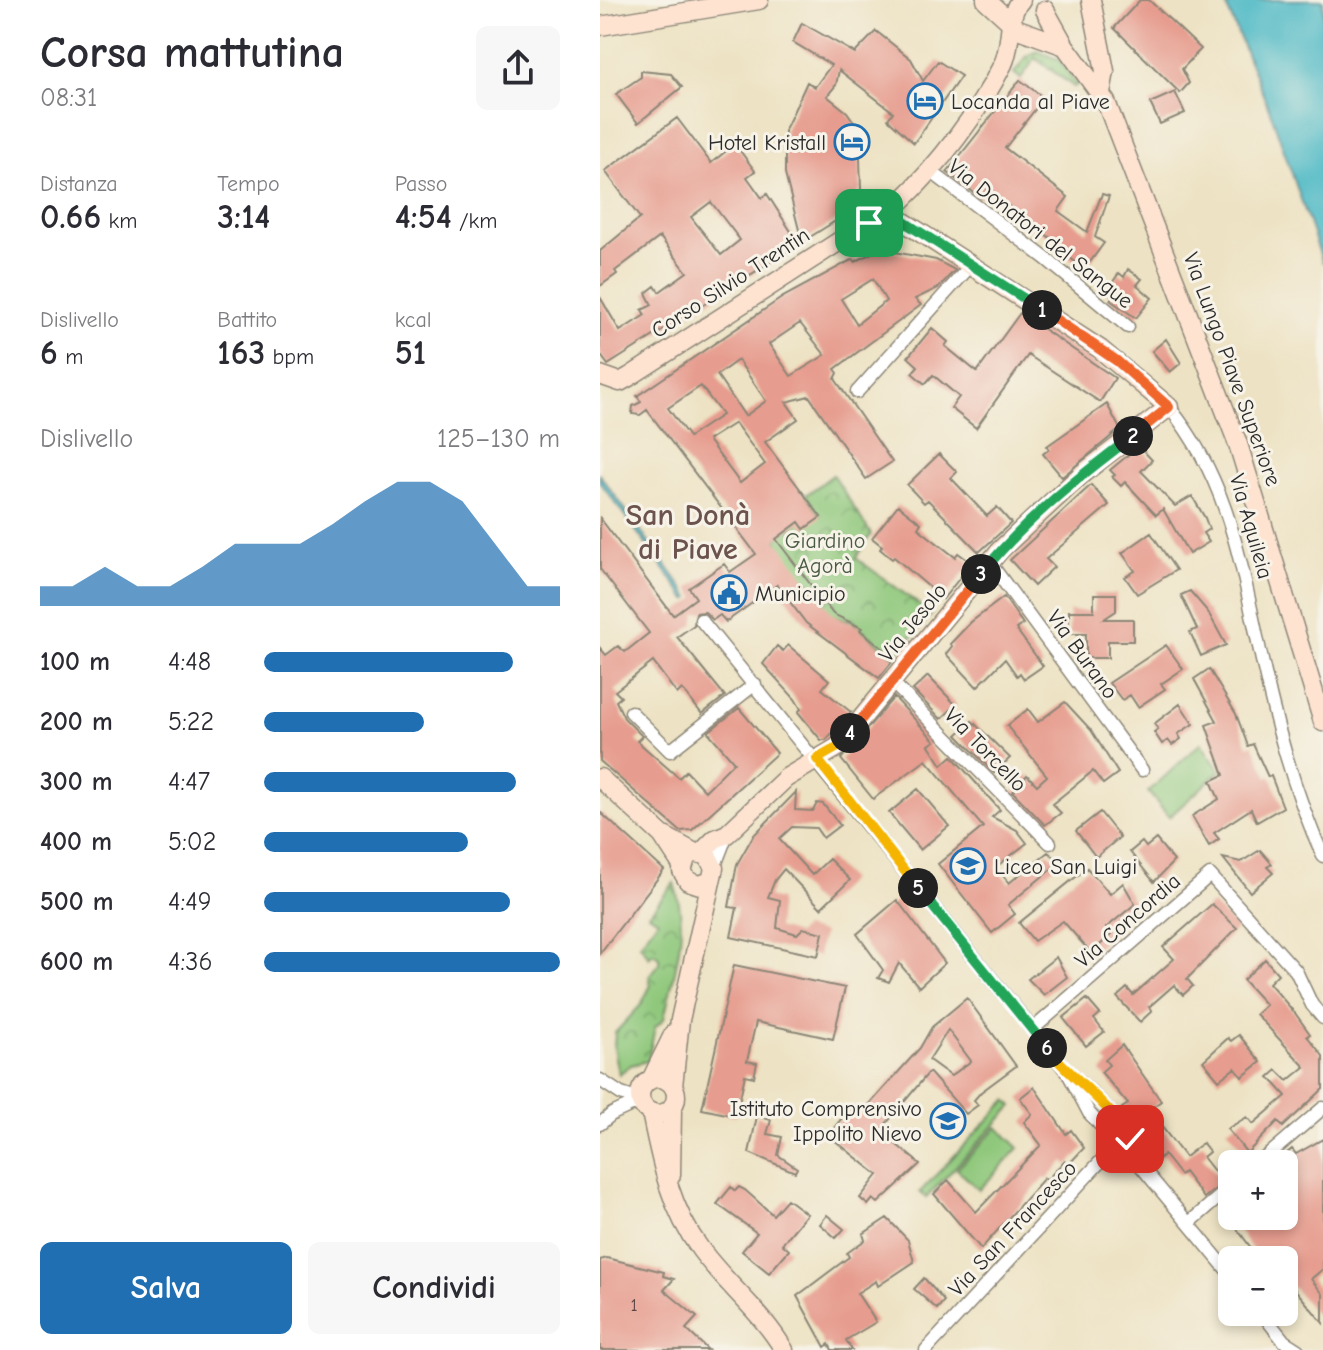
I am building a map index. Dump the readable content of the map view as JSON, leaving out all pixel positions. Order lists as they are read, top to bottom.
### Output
{
  "streets": {
    "street": [
      "Via Donatori del Sangue",
      "Corso Silvio Trentin",
      "Via Lungo Piave Superiore",
      "Via Aquileia",
      "Via Jesolo",
      "Via Burano",
      "Via Torcello",
      "Via Concordia",
      "Via San Francesco"
    ]
  },
  "crossings": [
    ["Via Donatori del Sangue", "Corso Silvio Trentin"],
    ["Corso Silvio Trentin", "Via Lungo Piave Superiore"],
    ["Corso Silvio Trentin", "Via Aquileia"],
    ["Via Aquileia", "Via Jesolo"],
    ["Via Jesolo", "Via Burano"],
    ["Via Jesolo", "Via Torcello"]
  ],
  "districts": ["San Donà di Piave"],
  "parks": ["Giardino Agorà"],
  "places": {
    "hotel": ["Locanda al Piave", "Hotel Kristall"],
    "public building": ["Municipio"],
    "school or university": ["Liceo San Luigi", "Istituto Comprensivo Ippolito Nievo"]
  },
  "house_numbers": ["1"],
  "page": {
    "heading": ["Corsa mattutina", "08:31"],
    "stats": [
      ["Distanza", "0.66 km"],
      ["Tempo", "3:14"],
      ["Passo", "4:54 /km"],
      ["Dislivello", "6 m"],
      ["Battito", "163 bpm"],
      ["kcal", "51"]
    ],
    "pins": [
      "1",
      "2",
      "3",
      "4",
      "5",
      "6"
    ],
    "chart": ["Dislivello", "125–130 m"],
    "list": [
      {
        "name": "100 m",
        "note": "4:48"
      },
      {
        "name": "200 m",
        "note": "5:22"
      },
      {
        "name": "300 m",
        "note": "4:47"
      },
      {
        "name": "400 m",
        "note": "5:02"
      },
      {
        "name": "500 m",
        "note": "4:49"
      },
      {
        "name": "600 m",
        "note": "4:36"
      }
    ],
    "map_buttons": ["+", "−"],
    "buttons": ["Salva", "Condividi"]
  }
}
